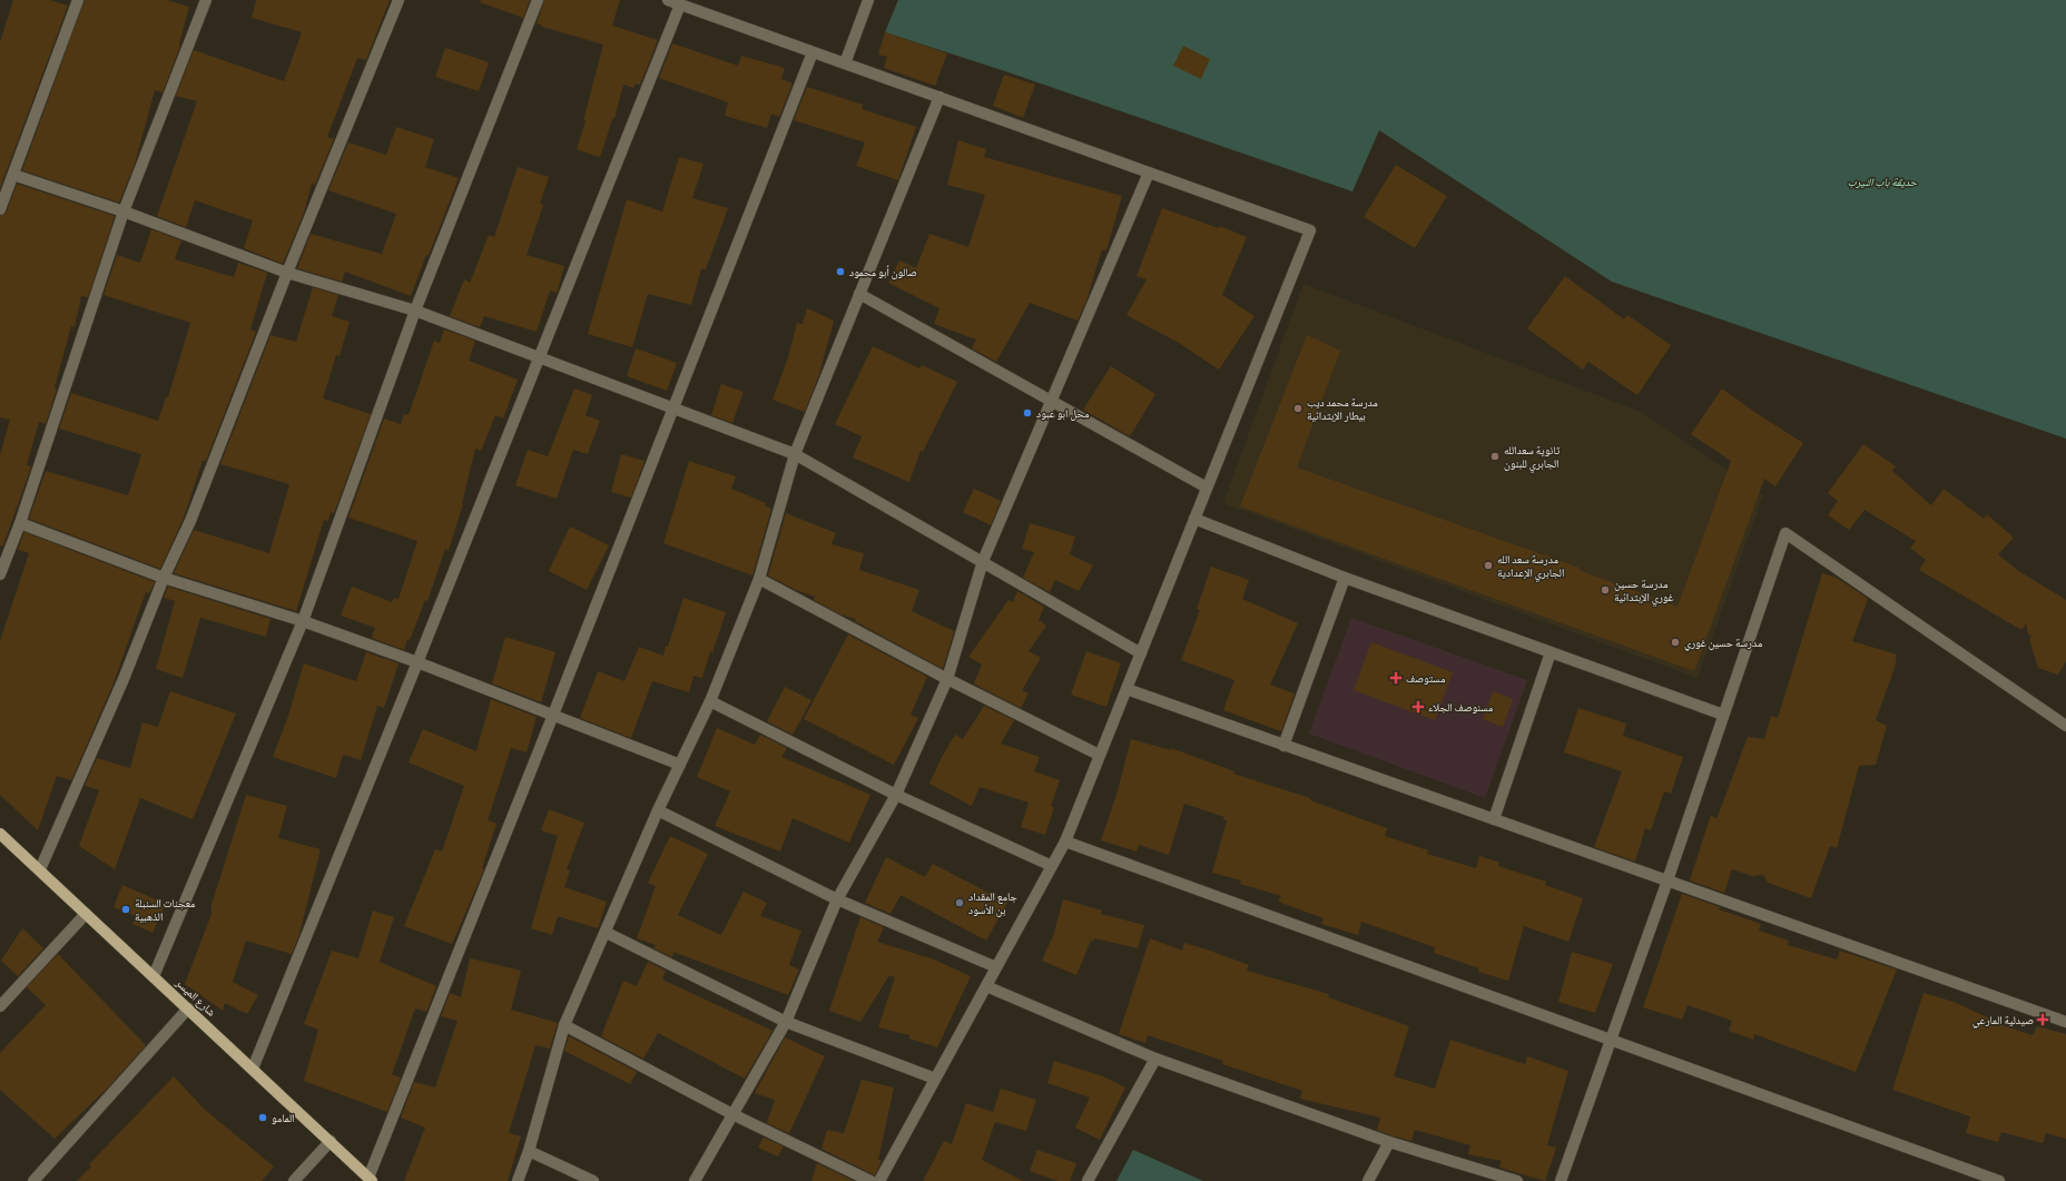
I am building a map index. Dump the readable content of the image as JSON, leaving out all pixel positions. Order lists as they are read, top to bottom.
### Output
{
  "streets": {
    "main road": ["شارع الميسر"]
  },
  "parks": ["حديقة باب النيرب"],
  "places": {
    "other": [
      "صالون أبو محمود",
      "مدرسة محمد ديب بيطار الإبتدائية",
      "محل ابو عبود",
      "ثانوية سعدالله الجابري للبنون",
      "مدرسة سعد الله الجابري الإعدادية",
      "مدرسة حسين غوري الإبتدائية",
      "مدرسة حسين غوري",
      "جامع المقداد بن الأسود",
      "معجنات السنبلة الذهبية",
      "المامو"
    ],
    "health": ["مستوصف", "مسنوصف الجلاء", "صيدلية المارعي"]
  }
}
